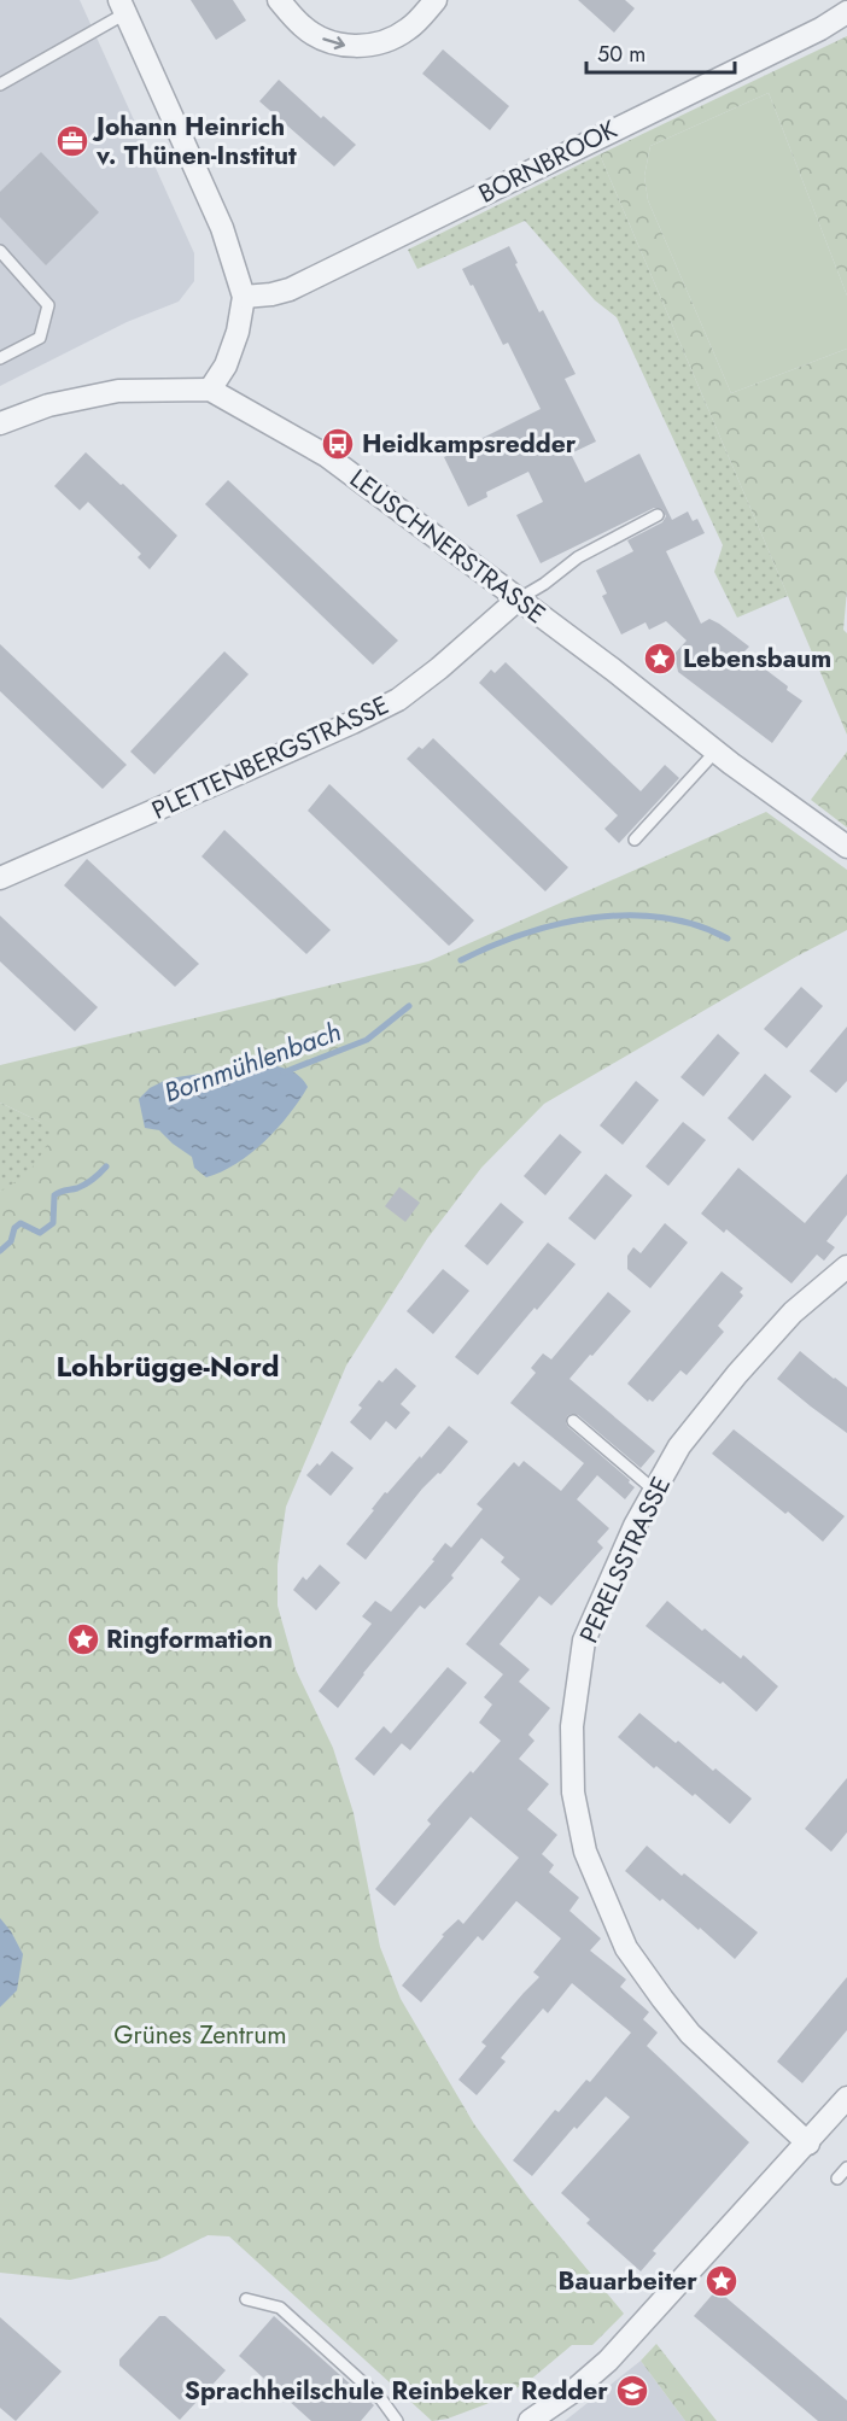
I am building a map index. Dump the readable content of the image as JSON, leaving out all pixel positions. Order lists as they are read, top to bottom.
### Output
{
  "streets": {
    "street": [
      "BORNBROOK",
      "LEUSCHNERSTRASSE",
      "PLETTENBERGSTRASSE",
      "PERELSSTRASSE"
    ]
  },
  "crossings": [
    ["LEUSCHNERSTRASSE", "PLETTENBERGSTRASSE"]
  ],
  "districts": ["Lohbrügge-Nord"],
  "water": ["Bornmühlenbach"],
  "parks": ["Grünes Zentrum"],
  "places": {
    "office": ["Johann Heinrich v. Thünen-Institut"],
    "bus stop": ["Heidkampsredder"],
    "place": ["Lebensbaum", "Ringformation", "Bauarbeiter"],
    "school or university": ["Sprachheilschule Reinbeker Redder"]
  },
  "scale_bar": "50 m"
}
